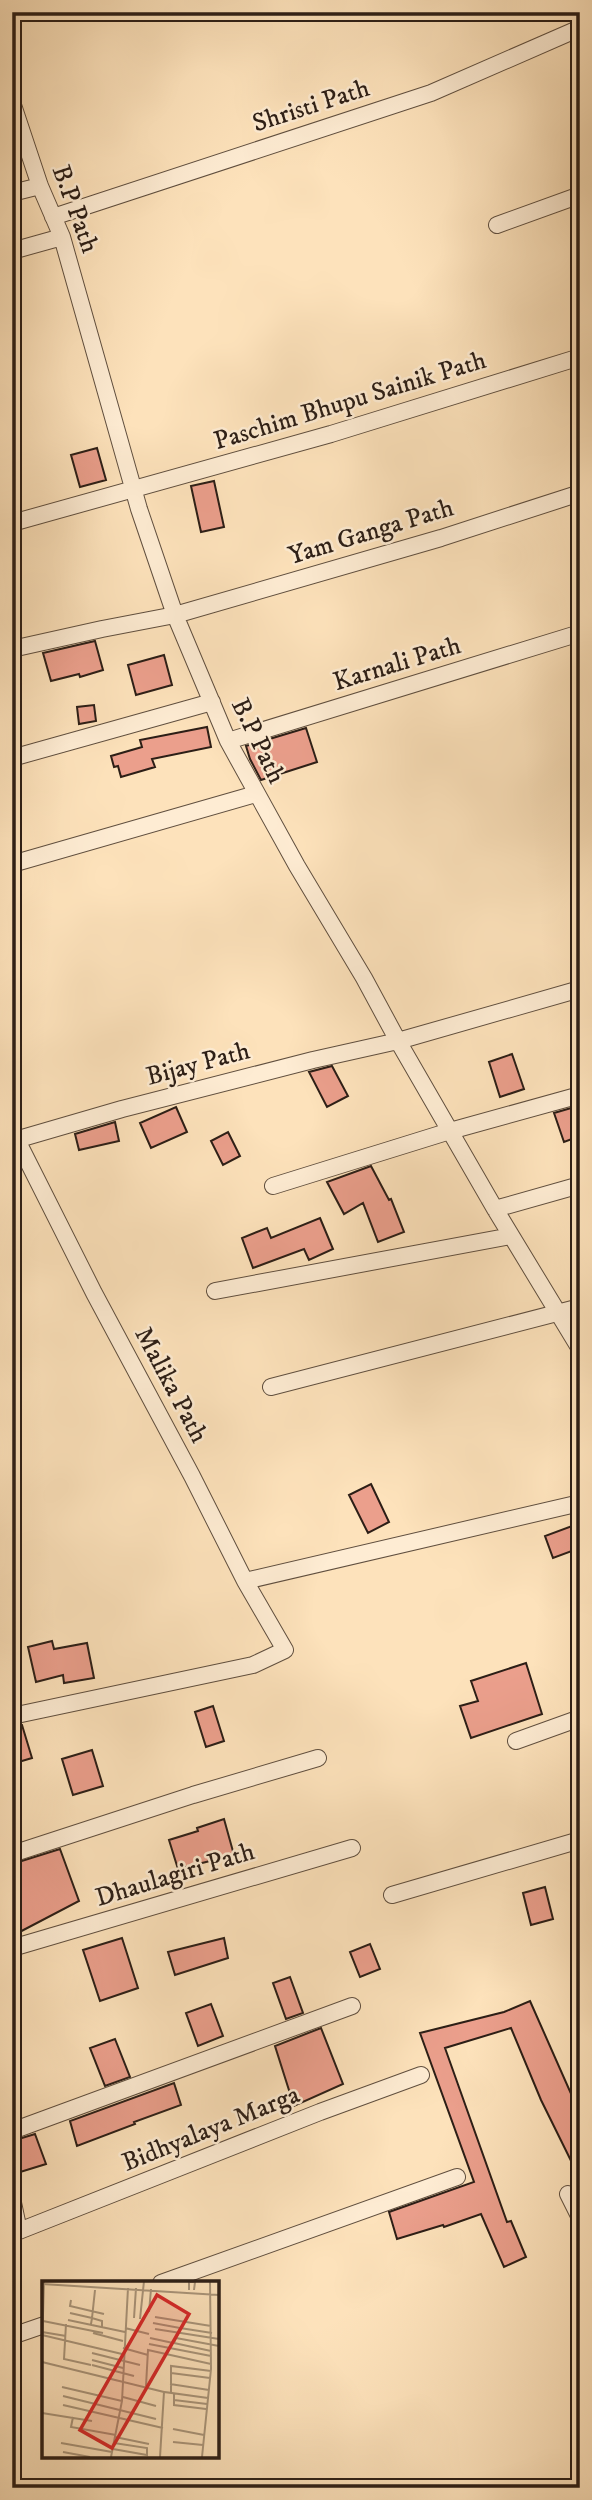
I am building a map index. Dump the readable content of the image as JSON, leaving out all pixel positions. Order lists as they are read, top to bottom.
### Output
{
  "streets": {
    "street": [
      "Shristi Path",
      "B.P Path",
      "Paschim Bhupu Sainik Path",
      "Yam Ganga Path",
      "Karnali Path",
      "Bijay Path",
      "Malika Path",
      "Dhaulagiri Path",
      "Bidhyalaya Marga"
    ]
  },
  "crossings": [
    ["Shristi Path", "B.P Path"],
    ["B.P Path", "Paschim Bhupu Sainik Path"],
    ["B.P Path", "Yam Ganga Path"],
    ["B.P Path", "Karnali Path"],
    ["B.P Path", "Bijay Path"],
    ["Bijay Path", "Malika Path"]
  ]
}
